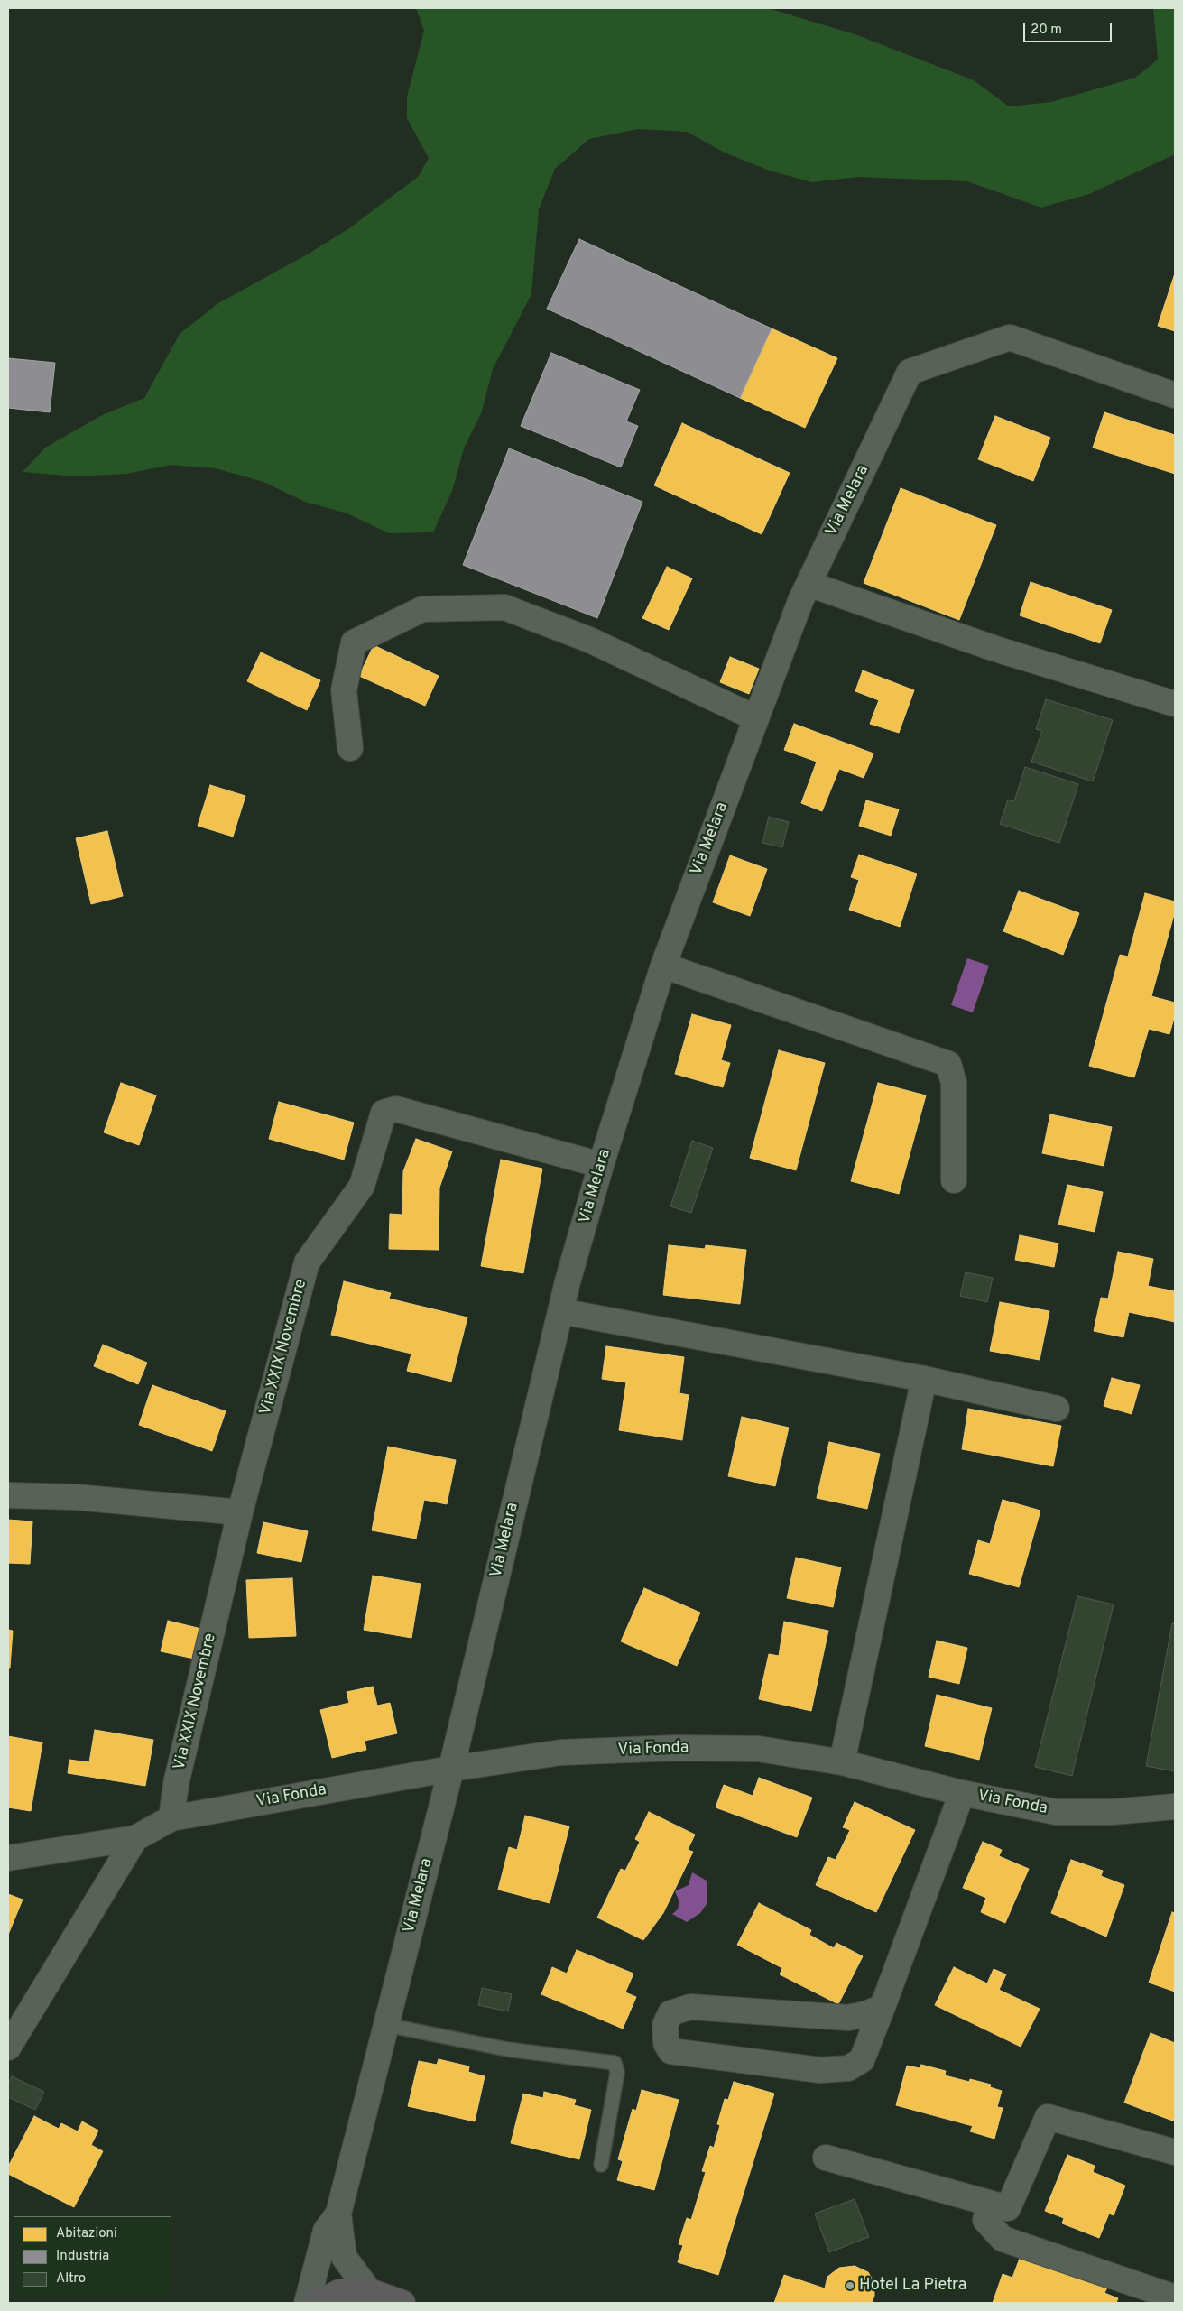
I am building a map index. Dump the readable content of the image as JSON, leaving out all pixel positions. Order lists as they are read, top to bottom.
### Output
{
  "streets": {
    "street": ["Via Melara", "Via XXIX Novembre", "Via Fonda"]
  },
  "crossings": [
    ["Via Melara", "Via XXIX Novembre"],
    ["Via Melara", "Via Fonda"],
    ["Via XXIX Novembre", "Via Fonda"]
  ],
  "places": ["Hotel La Pietra"],
  "legend": ["Abitazioni", "Industria", "Altro"],
  "scale_bar": "20 m"
}
